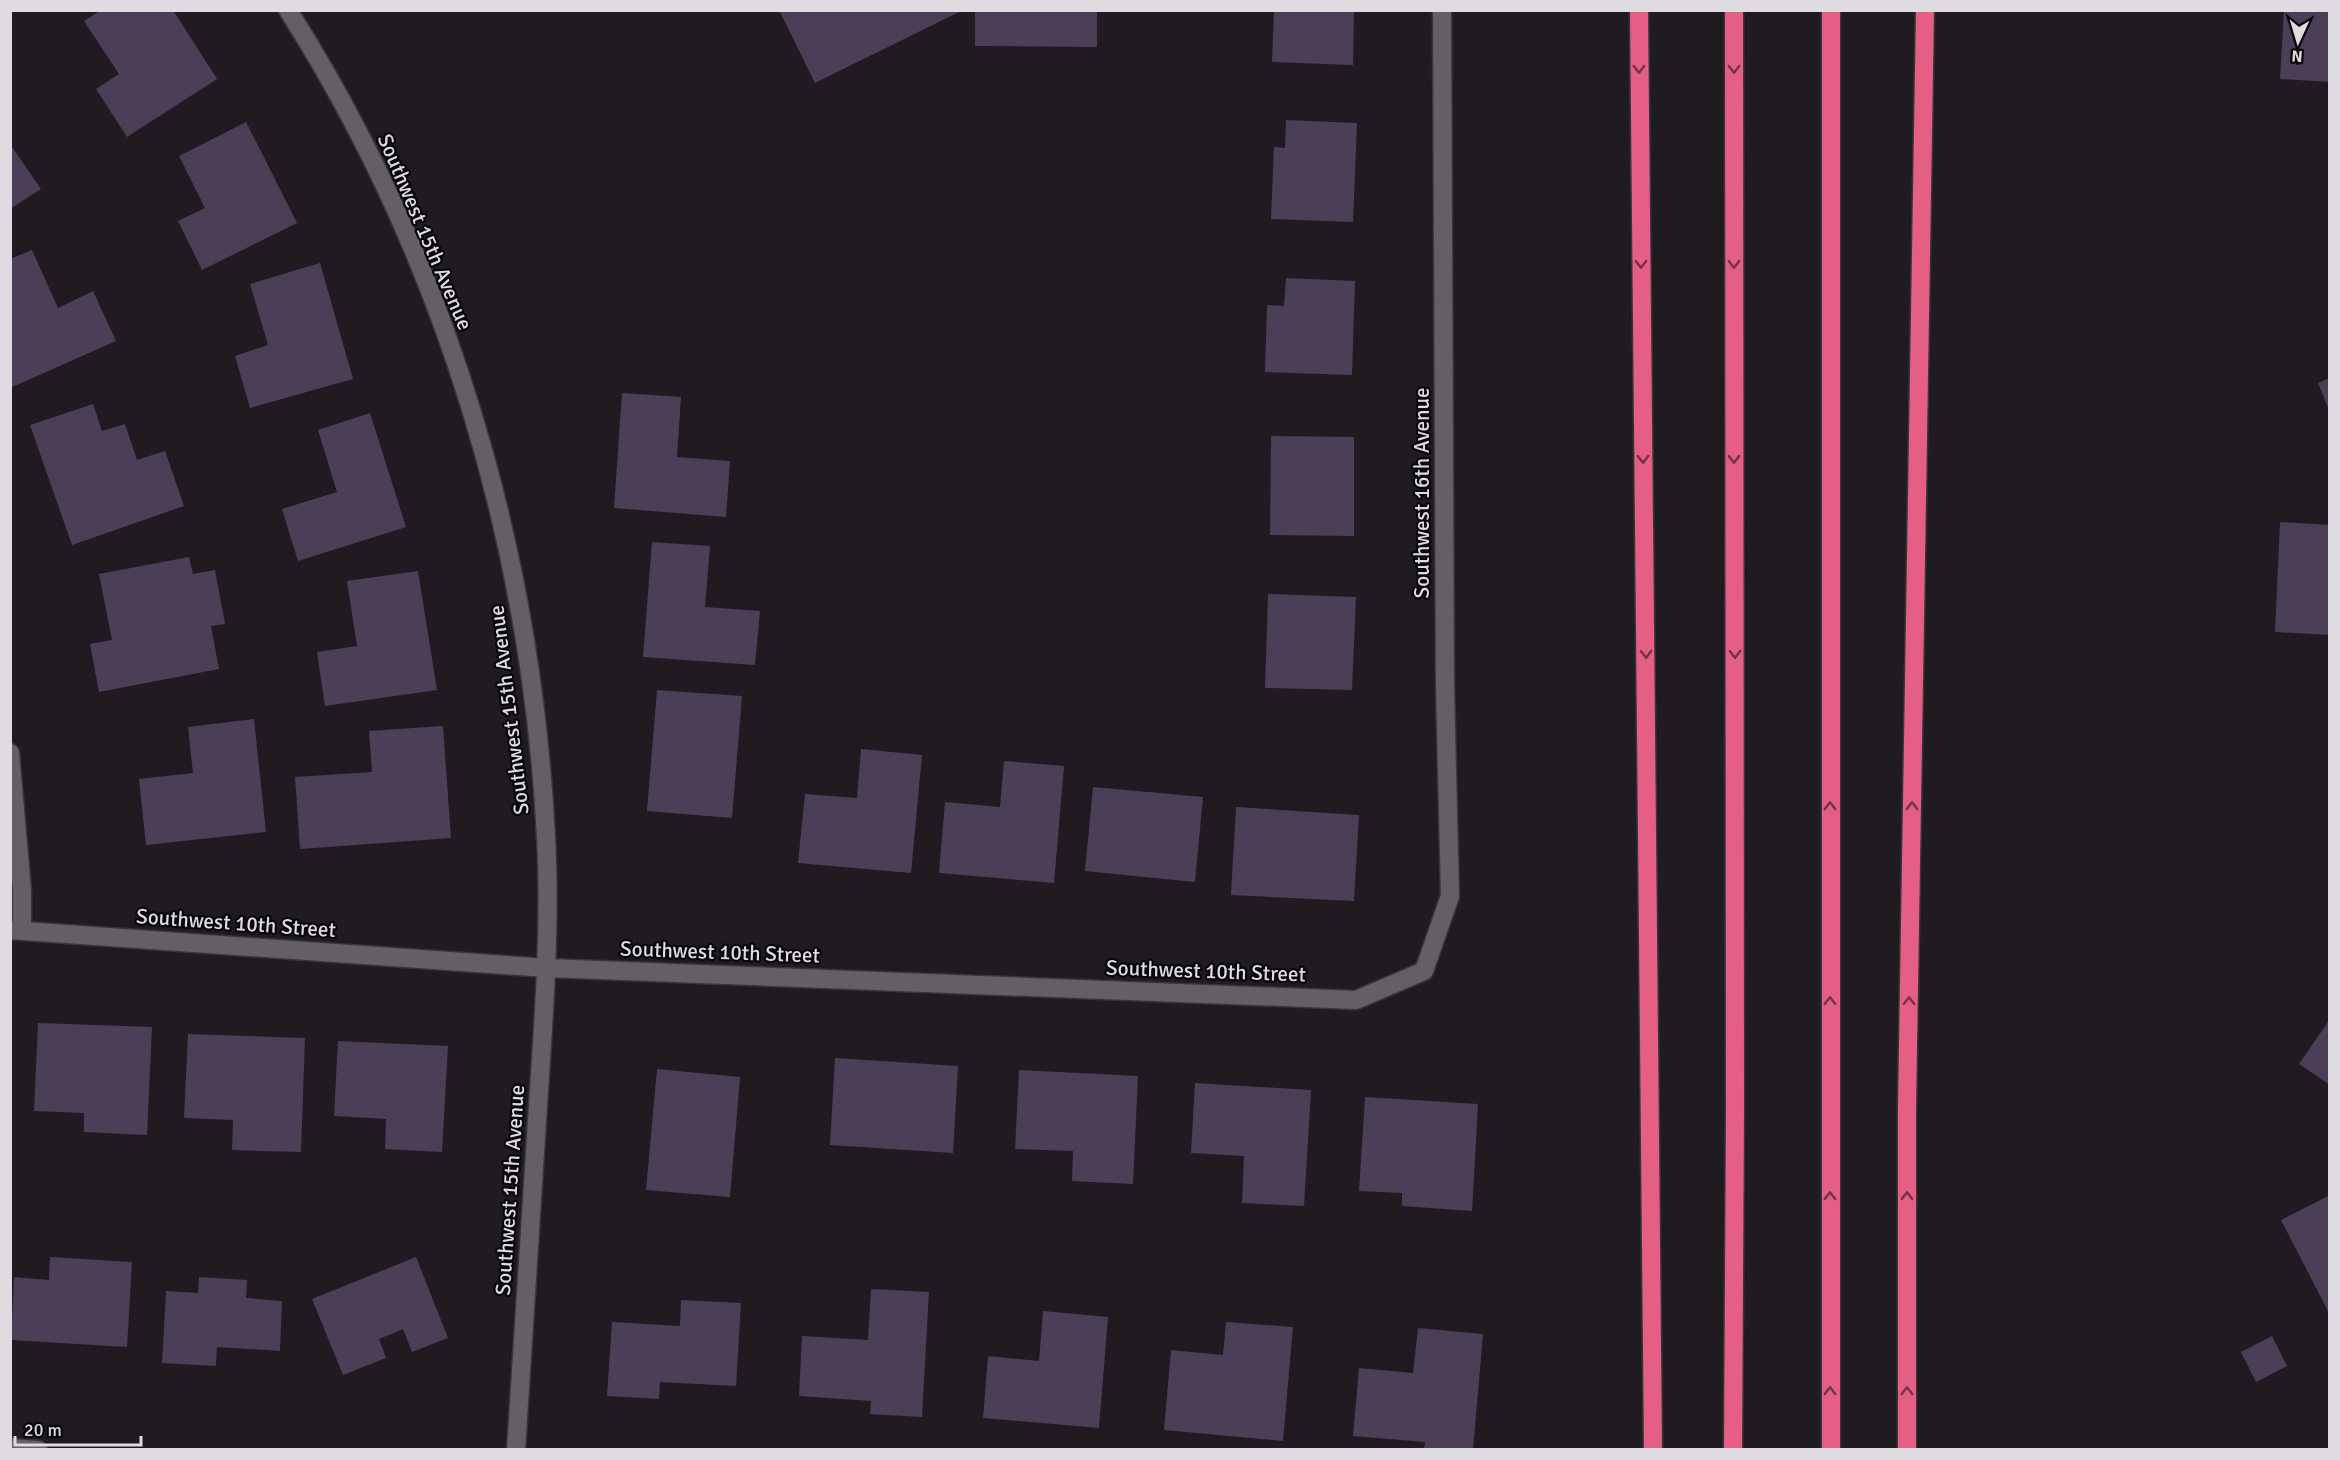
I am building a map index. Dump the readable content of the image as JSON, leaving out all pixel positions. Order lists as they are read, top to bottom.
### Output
{
  "streets": {
    "street": ["Southwest 15th Avenue", "Southwest 16th Avenue", "Southwest 10th Street"]
  },
  "crossings": [
    ["Southwest 15th Avenue", "Southwest 10th Street"],
    ["Southwest 16th Avenue", "Southwest 10th Street"]
  ],
  "scale_bar": "20 m",
  "north": "bottom"
}
